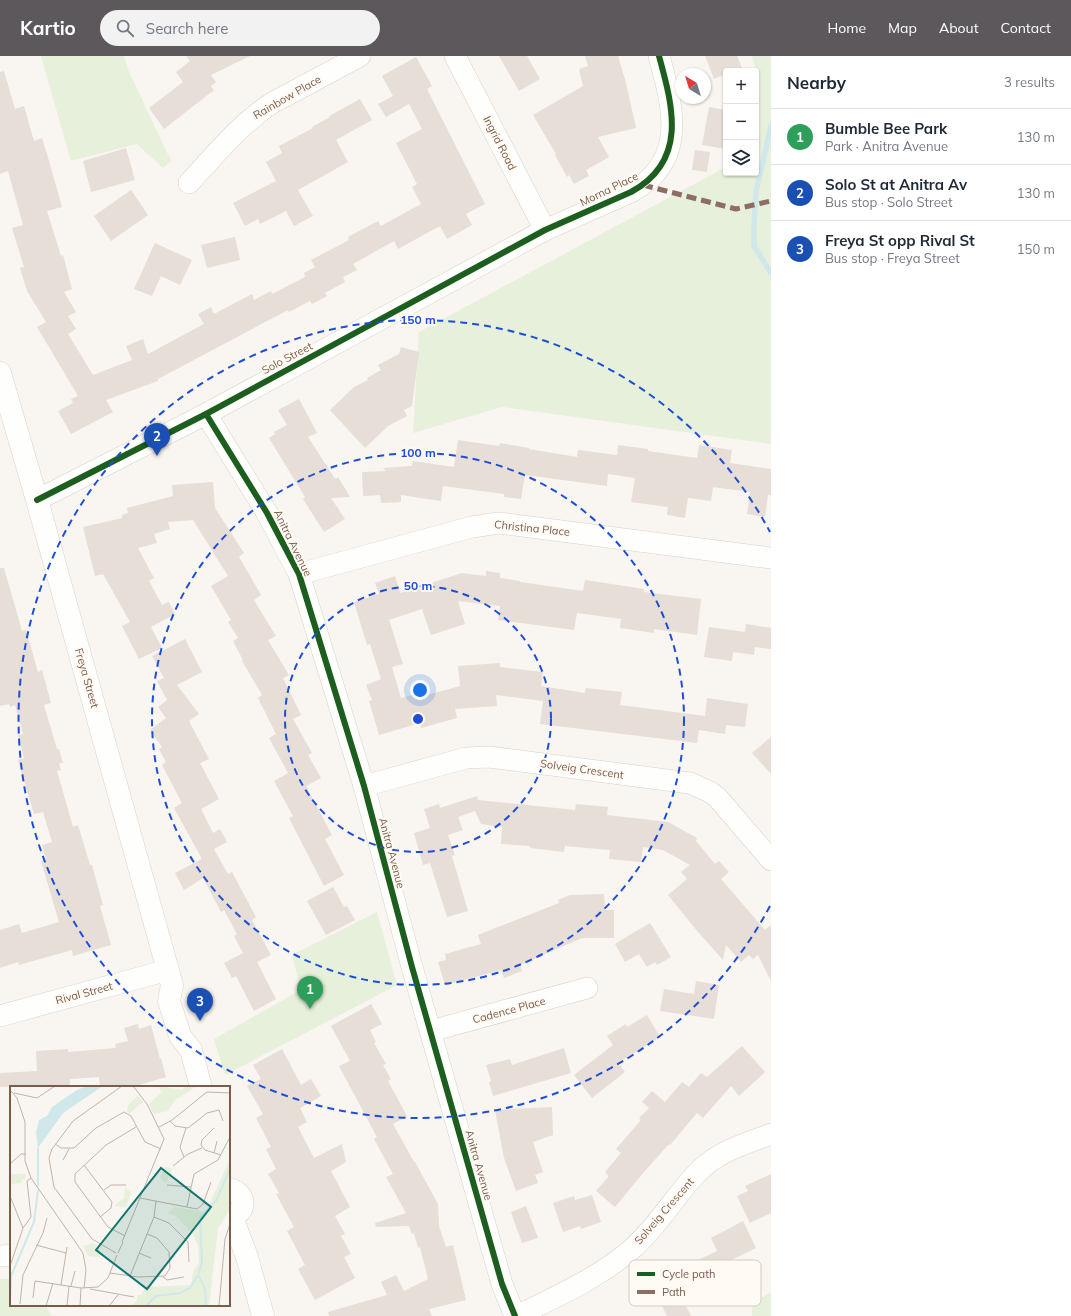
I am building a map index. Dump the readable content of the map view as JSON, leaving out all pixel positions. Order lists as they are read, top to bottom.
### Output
{
  "streets": {
    "street": [
      "Rainbow Place",
      "Ingrid Road",
      "Morna Place",
      "Solo Street",
      "Christina Place",
      "Anitra Avenue",
      "Freya Street",
      "Solveig Crescent",
      "Rival Street",
      "Cadence Place"
    ]
  },
  "crossings": [
    ["Ingrid Road", "Morna Place"],
    ["Ingrid Road", "Solo Street"],
    ["Morna Place", "Solo Street"],
    ["Solo Street", "Anitra Avenue"],
    ["Solo Street", "Freya Street"],
    ["Christina Place", "Anitra Avenue"],
    ["Anitra Avenue", "Solveig Crescent"],
    ["Anitra Avenue", "Cadence Place"],
    ["Freya Street", "Rival Street"]
  ],
  "legend": ["Cycle path", "Path"],
  "north": "top left",
  "page": {
    "header": "Kartio",
    "search": "Search here",
    "nav": [
      "Home",
      "Map",
      "About",
      "Contact"
    ],
    "heading": ["Nearby", "3 results"],
    "map_buttons": ["+", "−"],
    "list": [
      {
        "mark": "1",
        "name": "Bumble Bee Park",
        "note": "Park · Anitra Avenue",
        "value": "130 m"
      },
      {
        "mark": "2",
        "name": "Solo St at Anitra Av",
        "note": "Bus stop · Solo Street",
        "value": "130 m"
      },
      {
        "mark": "3",
        "name": "Freya St opp Rival St",
        "note": "Bus stop · Freya Street",
        "value": "150 m"
      }
    ],
    "pins": ["2", "1", "3"]
  },
  "rings": ["150 m", "100 m", "50 m"]
}
